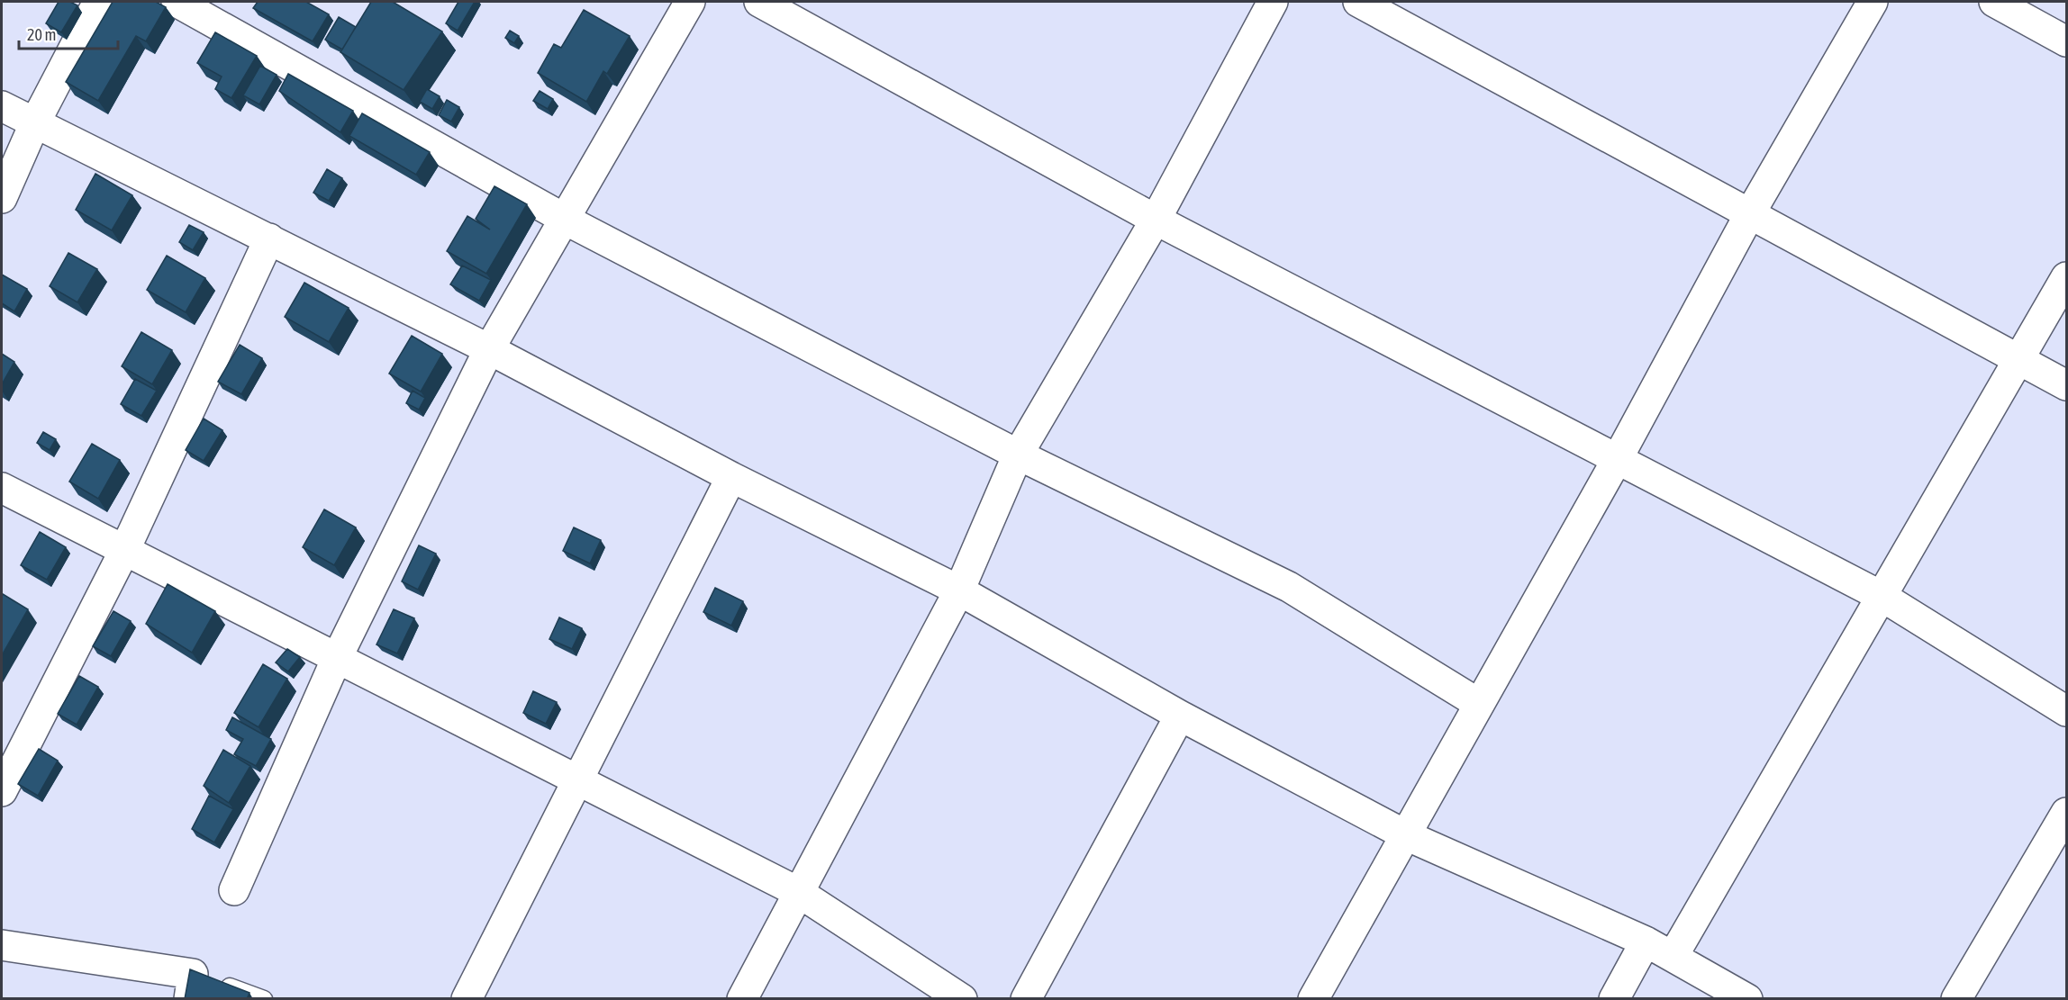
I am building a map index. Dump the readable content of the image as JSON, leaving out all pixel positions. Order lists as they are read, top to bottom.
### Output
{
  "scale_bar": "20 m"
}
